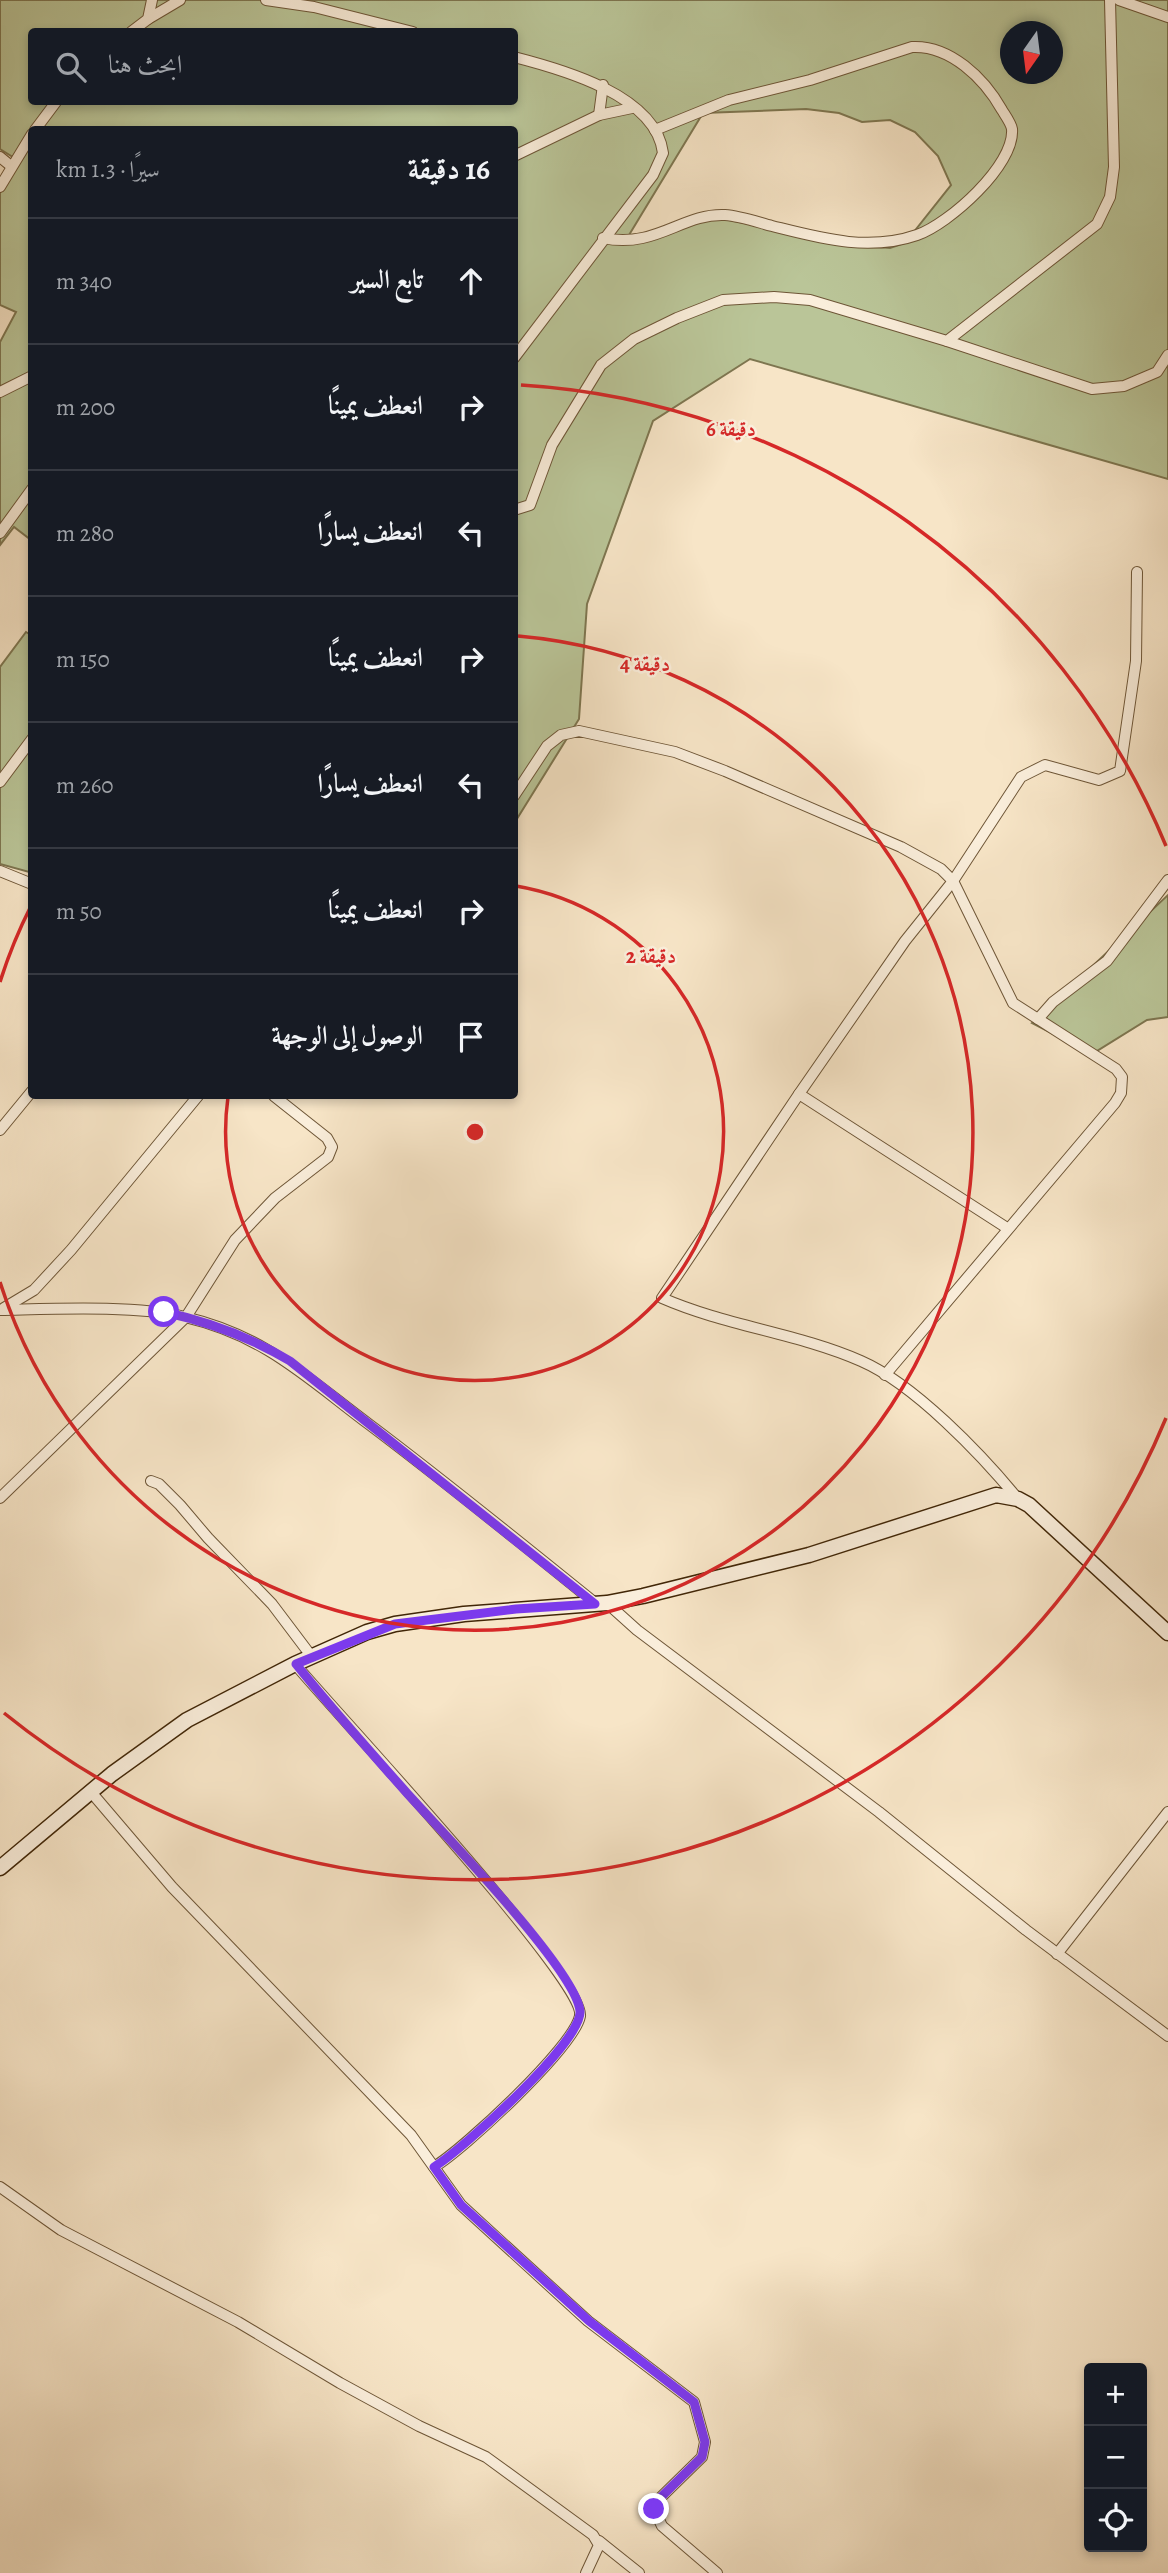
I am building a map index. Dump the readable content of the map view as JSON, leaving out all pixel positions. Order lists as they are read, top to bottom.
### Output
{
  "north": "bottom",
  "page": {
    "search": "ابحث هنا",
    "heading": ["16 دقيقة", "سيرًا · 1.3 km"],
    "list": [
      ["تابع السير", "340 m"],
      ["انعطف يمينًا", "200 m"],
      ["انعطف يسارًا", "280 m"],
      ["انعطف يمينًا", "150 m"],
      ["انعطف يسارًا", "260 m"],
      ["انعطف يمينًا", "50 m"],
      "الوصول إلى الوجهة"
    ],
    "map_buttons": ["+", "−"]
  },
  "rings": ["6 دقيقة", "4 دقيقة", "2 دقيقة"]
}
